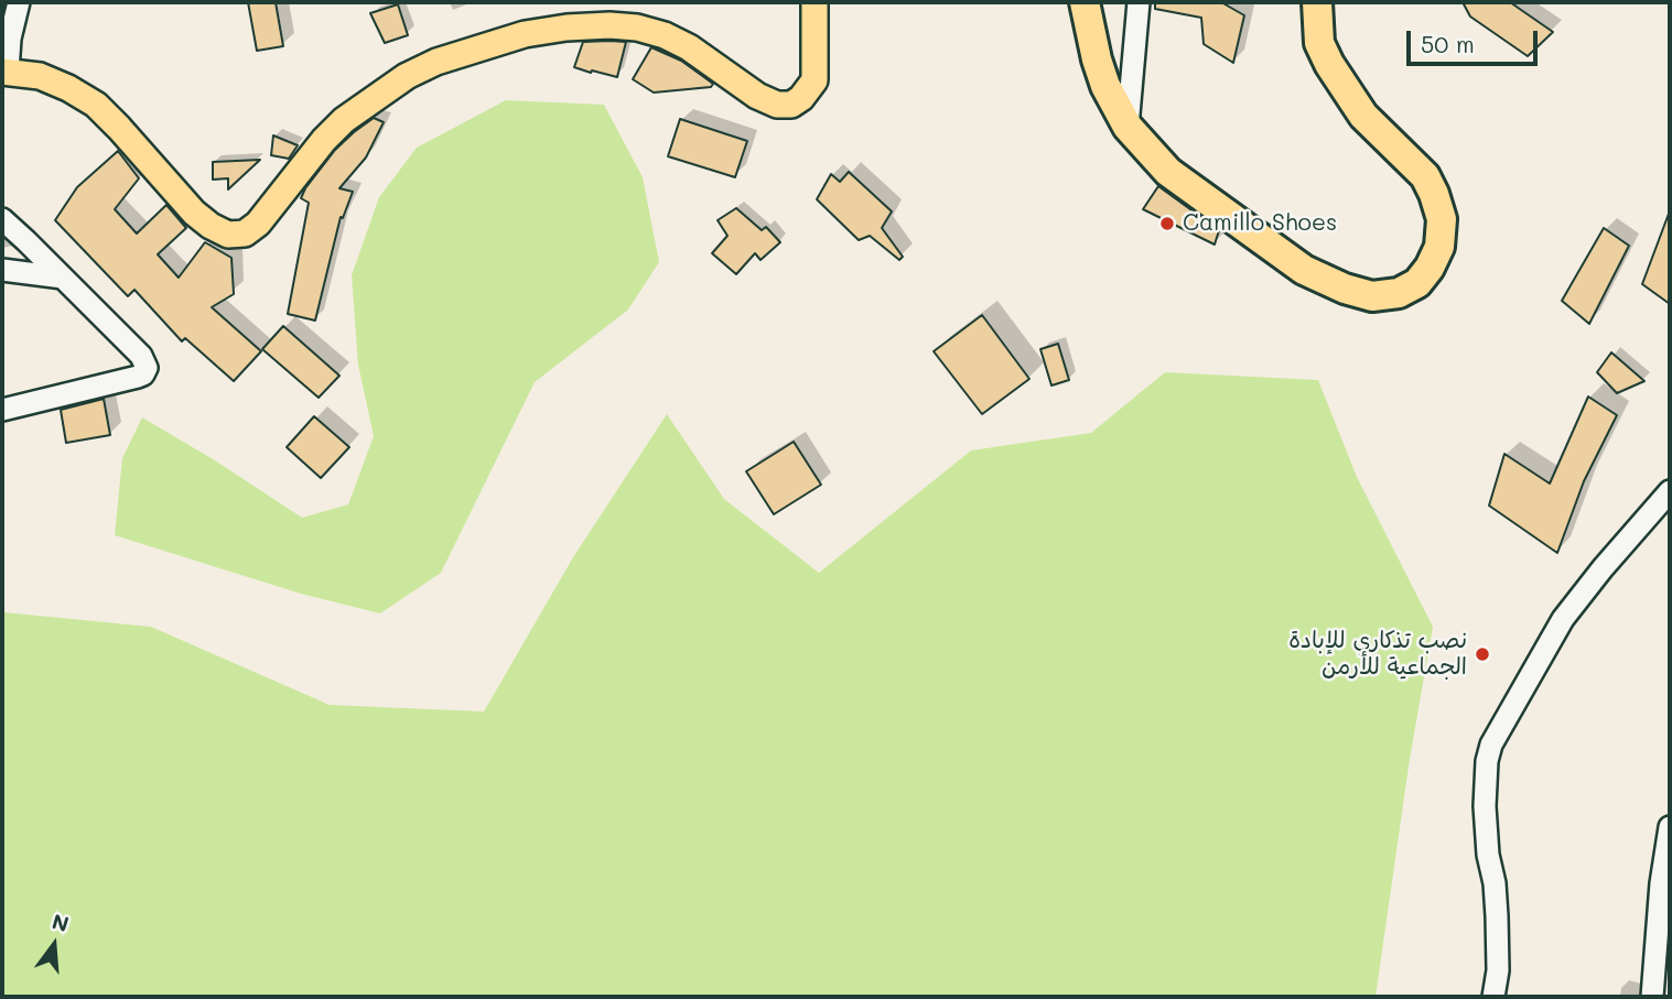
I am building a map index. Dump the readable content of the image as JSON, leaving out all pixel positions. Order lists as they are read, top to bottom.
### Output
{
  "places": ["Camillo Shoes", "نصب تذكاري للإبادة الجماعية للأرمن"],
  "scale_bar": "50 m",
  "north": "top"
}
